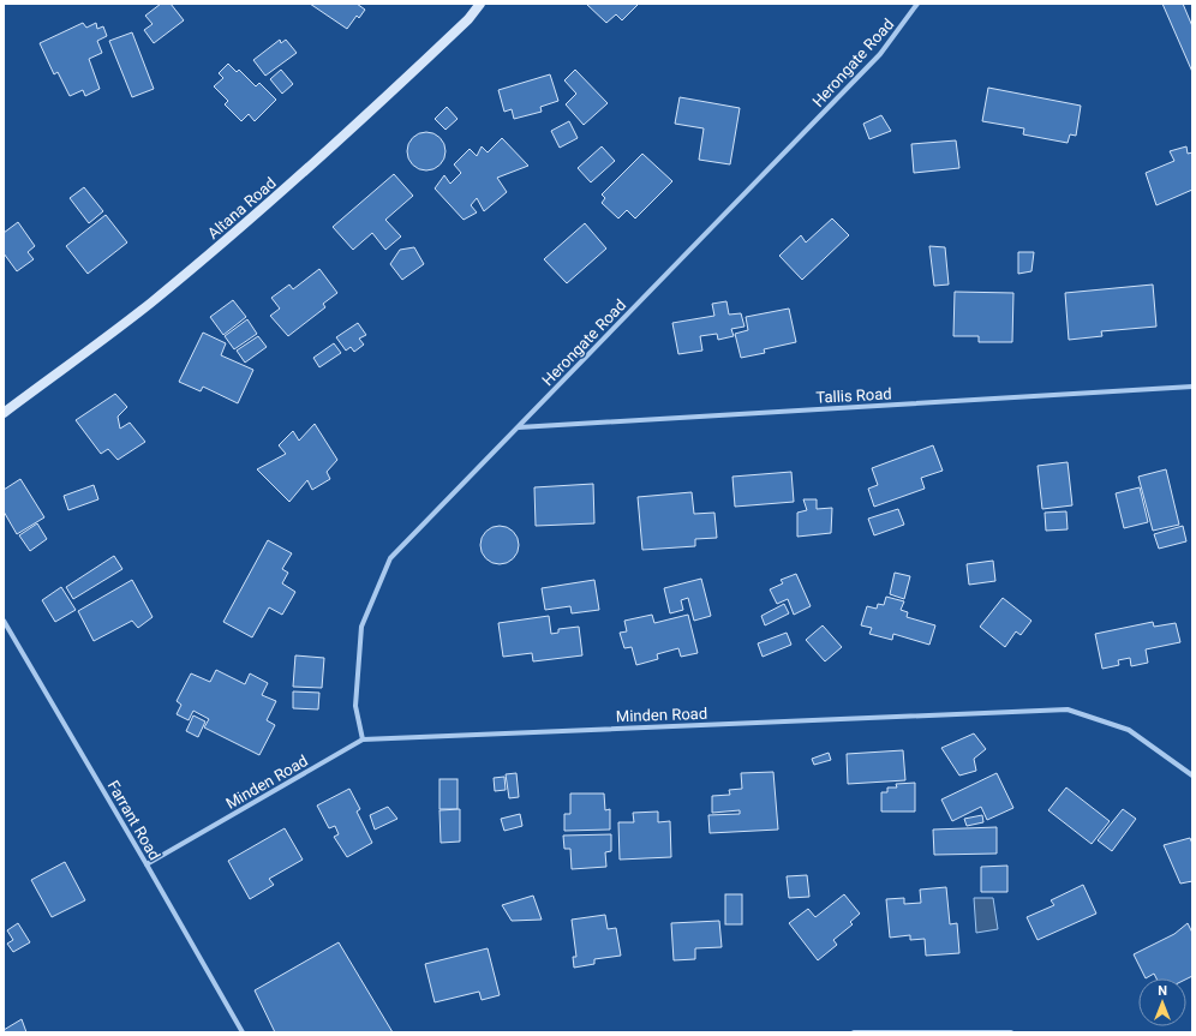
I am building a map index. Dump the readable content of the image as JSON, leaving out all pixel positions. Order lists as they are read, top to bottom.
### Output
{
  "streets": {
    "main road": ["Altana Road"],
    "street": [
      "Herongate Road",
      "Tallis Road",
      "Minden Road",
      "Farrant Road"
    ]
  },
  "crossings": [
    ["Herongate Road", "Tallis Road"],
    ["Herongate Road", "Minden Road"],
    ["Minden Road", "Farrant Road"]
  ],
  "north": "top"
}
